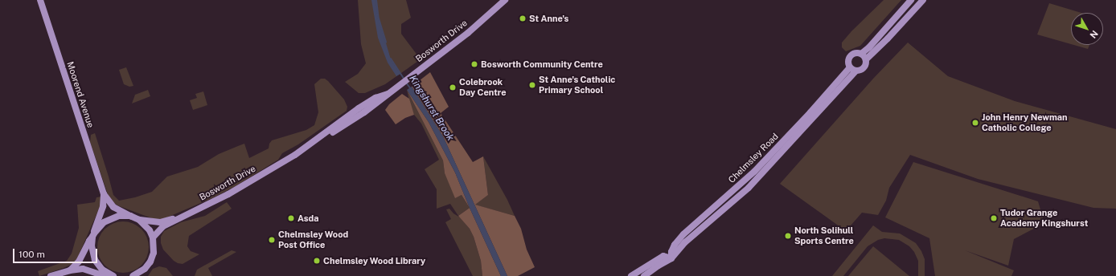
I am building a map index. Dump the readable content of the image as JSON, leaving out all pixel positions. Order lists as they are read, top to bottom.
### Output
{
  "streets": {
    "street": ["Bosworth Drive", "Moorend Avenue", "Chelmsley Road"]
  },
  "crossings": [
    ["Bosworth Drive", "Moorend Avenue"]
  ],
  "water": ["Kingshurst Brook"],
  "places": [
    "St Anne's",
    "Bosworth Community Centre",
    "St Anne's Catholic Primary School",
    "Colebrook Day Centre",
    "John Henry Newman Catholic College",
    "Asda",
    "Tudor Grange Academy Kingshurst",
    "North Solihull Sports Centre",
    "Chelmsley Wood Post Office",
    "Chelmsley Wood Library"
  ],
  "scale_bar": "100 m",
  "north": "bottom right"
}
